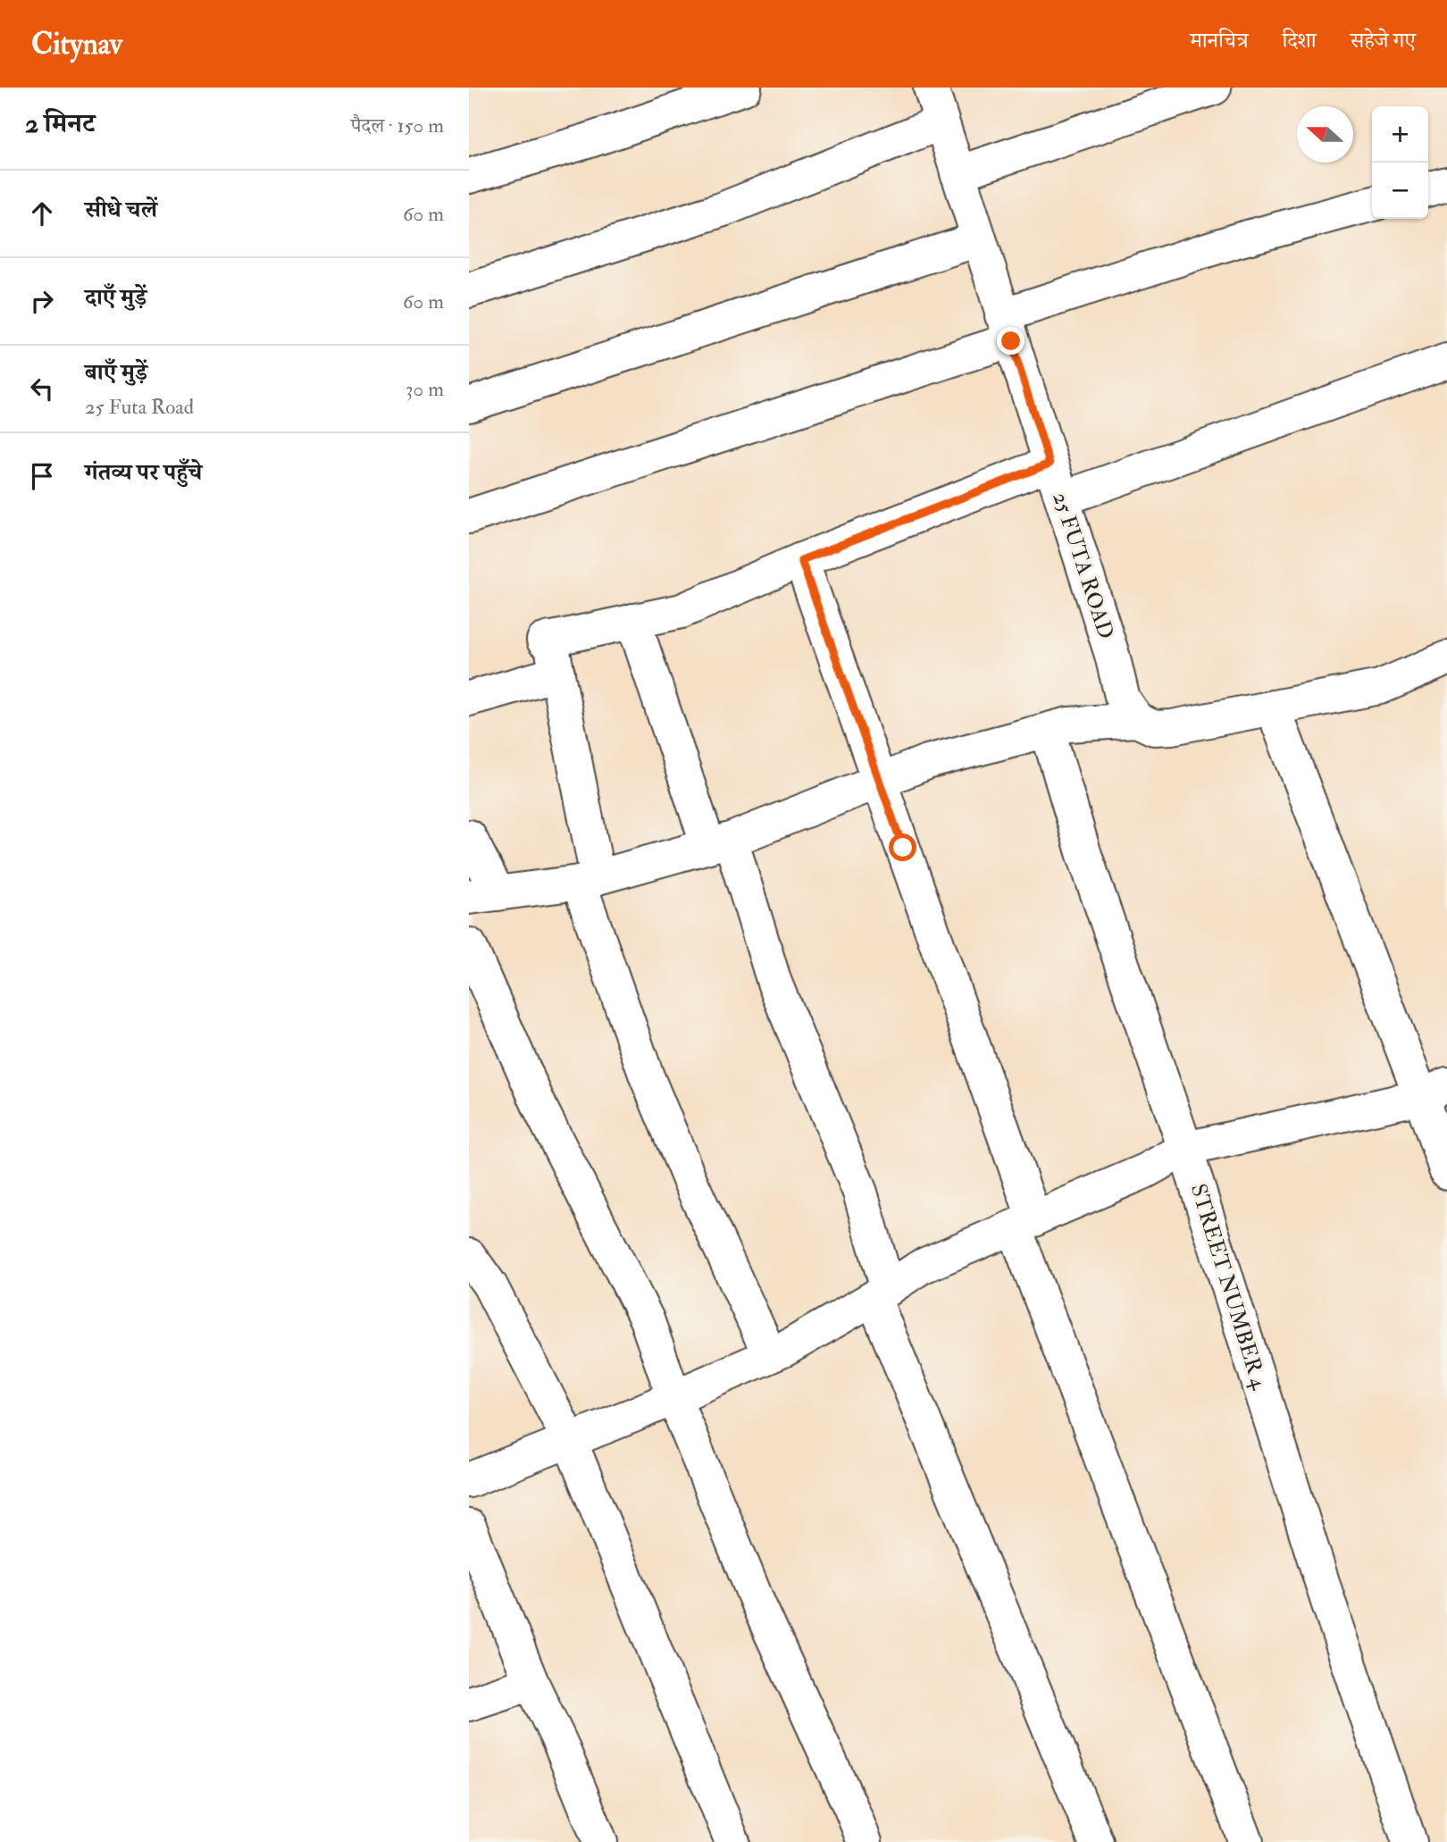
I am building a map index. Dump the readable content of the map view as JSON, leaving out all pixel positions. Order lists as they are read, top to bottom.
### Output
{
  "streets": {
    "street": ["25 FUTA ROAD", "STREET NUMBER 4"]
  },
  "north": "left",
  "page": {
    "header": "Citynav",
    "nav": ["मानचित्र", "दिशा", "सहेजे गए"],
    "heading": ["2 मिनट", "पैदल · 150 m"],
    "map_buttons": ["+", "−"],
    "list": [
      ["सीधे चलें", "60 m"],
      ["दाएँ मुड़ें", "60 m"],
      ["बाएँ मुड़ें", "25 Futa Road", "30 m"],
      "गंतव्य पर पहुँचे"
    ]
  }
}
